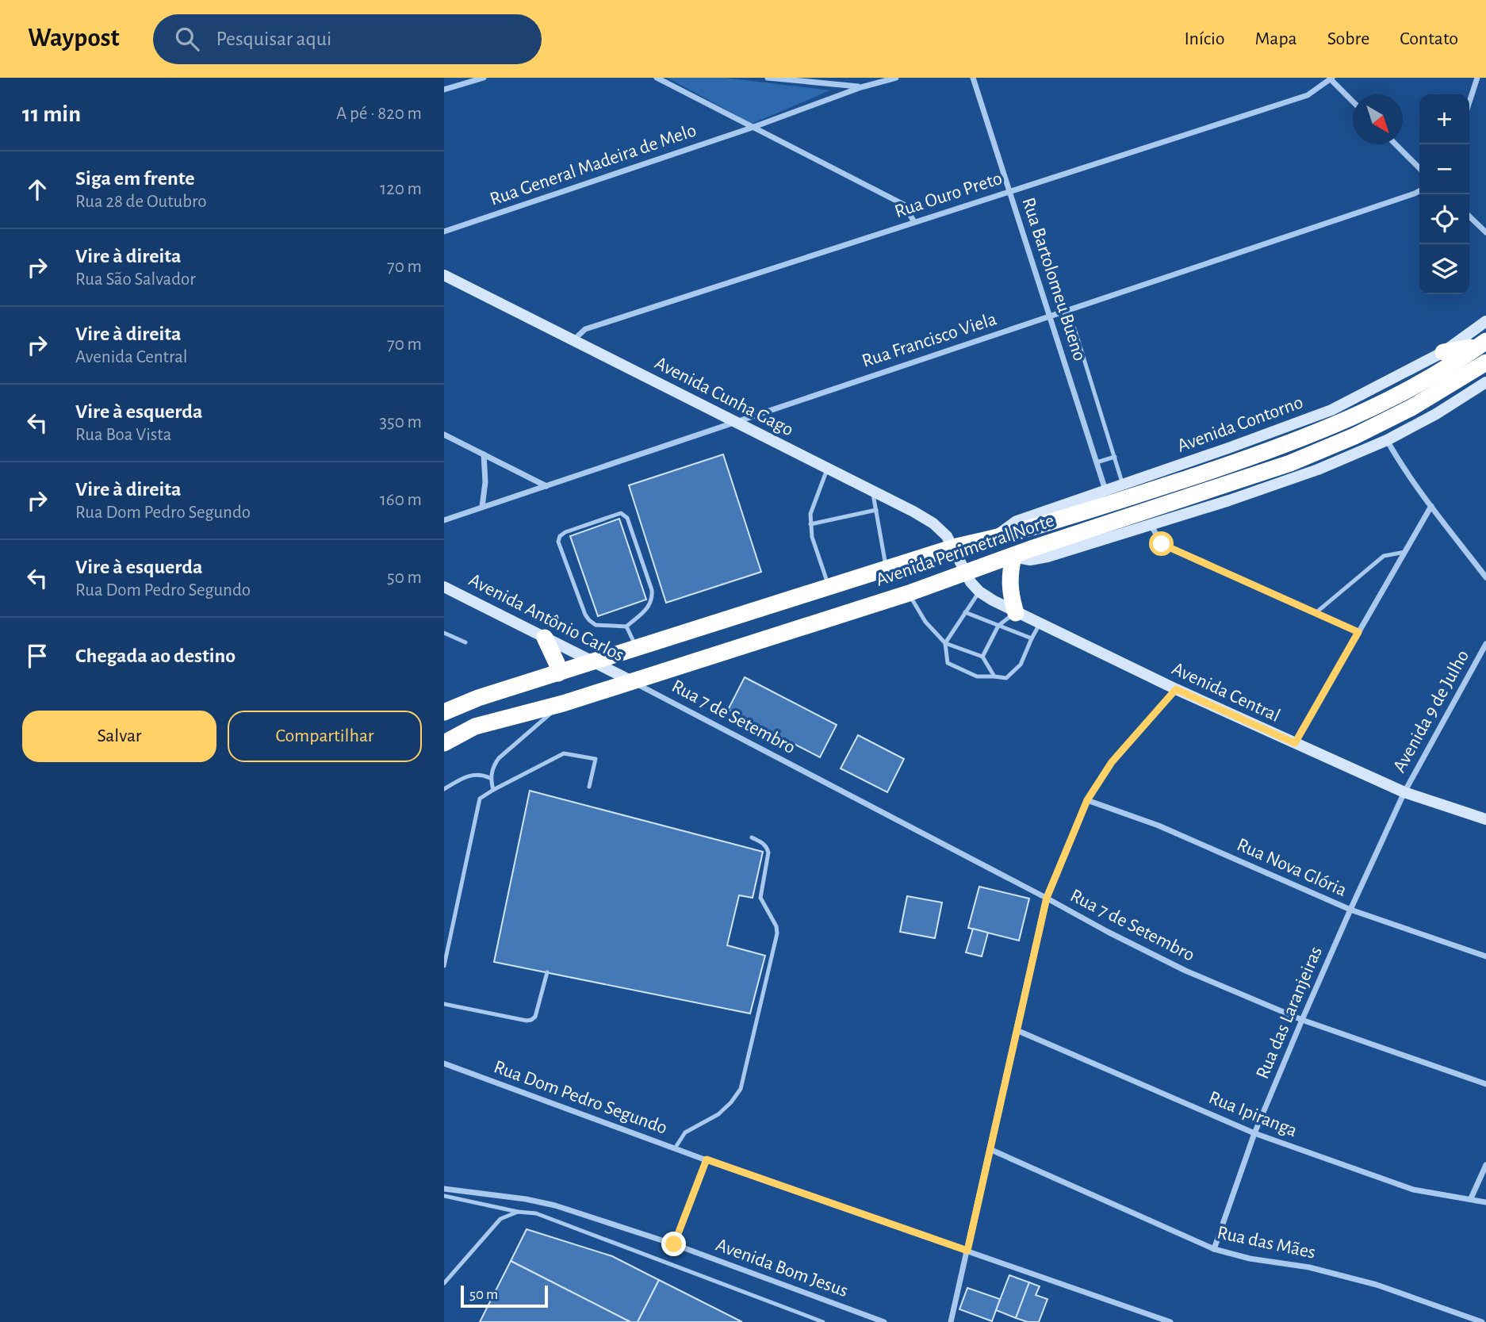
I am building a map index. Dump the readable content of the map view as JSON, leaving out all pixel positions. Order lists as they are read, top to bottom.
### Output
{
  "streets": {
    "highway": ["Avenida Perimetral Norte"],
    "street": [
      "Rua General Madeira de Melo",
      "Rua Ouro Preto",
      "Rua Bartolomeu Bueno",
      "Rua Francisco Viela",
      "Avenida Cunha Gago",
      "Avenida Contorno",
      "Avenida Antônio Carlos",
      "Avenida Central",
      "Avenida 9 de Julho",
      "Rua 7 de Setembro",
      "Rua Nova Glória",
      "Rua das Laranjeiras",
      "Rua Dom Pedro Segundo",
      "Rua Ipiranga",
      "Rua das Mães",
      "Avenida Bom Jesus"
    ]
  },
  "crossings": [
    ["Rua Ouro Preto", "Rua Bartolomeu Bueno"],
    ["Rua Ouro Preto", "Avenida Cunha Gago"],
    ["Rua Bartolomeu Bueno", "Rua Francisco Viela"],
    ["Rua Bartolomeu Bueno", "Avenida Contorno"],
    ["Rua Francisco Viela", "Avenida Cunha Gago"],
    ["Avenida Cunha Gago", "Avenida Perimetral Norte"],
    ["Avenida Cunha Gago", "Avenida Central"],
    ["Avenida Contorno", "Avenida Perimetral Norte"],
    ["Avenida Perimetral Norte", "Avenida Antônio Carlos"],
    ["Avenida Perimetral Norte", "Avenida Central"],
    ["Avenida Perimetral Norte", "Rua 7 de Setembro"],
    ["Avenida Antônio Carlos", "Rua 7 de Setembro"],
    ["Avenida Central", "Avenida 9 de Julho"],
    ["Avenida Central", "Rua das Laranjeiras"],
    ["Avenida 9 de Julho", "Rua das Laranjeiras"],
    ["Rua 7 de Setembro", "Rua das Laranjeiras"],
    ["Rua Nova Glória", "Rua das Laranjeiras"],
    ["Rua das Laranjeiras", "Rua Ipiranga"],
    ["Rua das Laranjeiras", "Rua das Mães"]
  ],
  "scale_bar": "50 m",
  "north": "bottom right",
  "page": {
    "header": "Waypost",
    "search": "Pesquisar aqui",
    "nav": [
      "Início",
      "Mapa",
      "Sobre",
      "Contato"
    ],
    "heading": ["11 min", "A pé · 820 m"],
    "map_buttons": ["+", "−"],
    "list": [
      ["Siga em frente", "Rua 28 de Outubro", "120 m"],
      ["Vire à direita", "Rua São Salvador", "70 m"],
      ["Vire à direita", "Avenida Central", "70 m"],
      ["Vire à esquerda", "Rua Boa Vista", "350 m"],
      ["Vire à direita", "Rua Dom Pedro Segundo", "160 m"],
      ["Vire à esquerda", "Rua Dom Pedro Segundo", "50 m"],
      "Chegada ao destino"
    ],
    "buttons": ["Salvar", "Compartilhar"],
    "scale": "50 m"
  }
}
